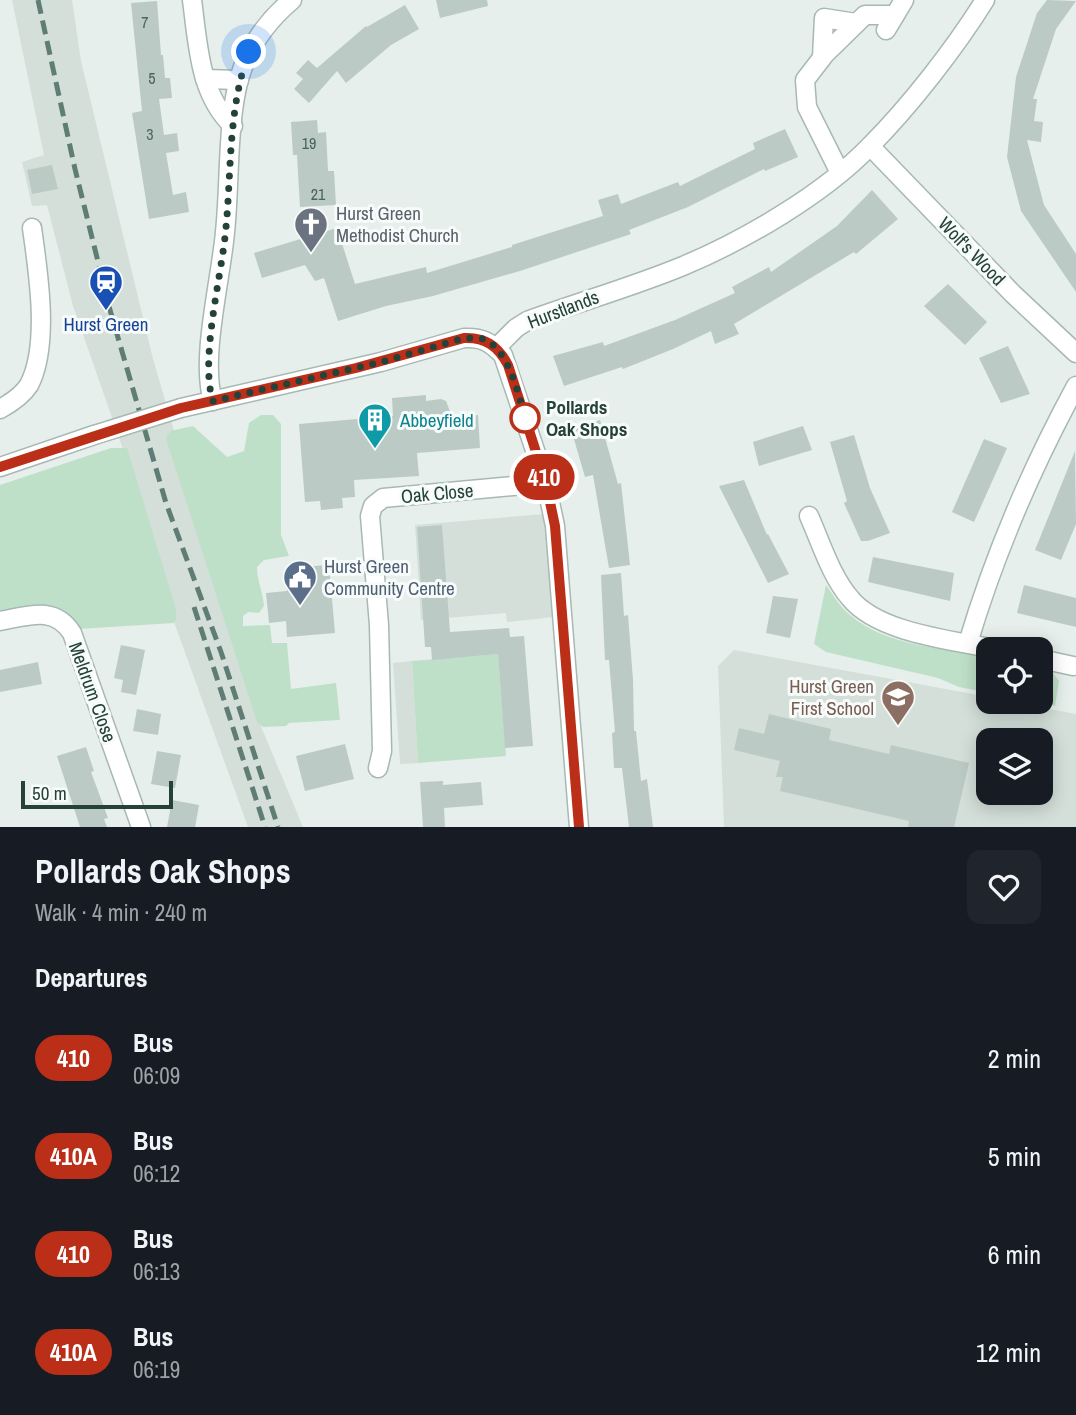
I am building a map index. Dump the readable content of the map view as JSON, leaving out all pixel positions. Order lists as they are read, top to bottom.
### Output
{
  "streets": {
    "street": [
      "Wolf's Wood",
      "Hurstlands",
      "Oak Close",
      "Meldrum Close"
    ]
  },
  "crossings": [
    ["Wolf's Wood", "Hurstlands"]
  ],
  "places": {
    "church": ["Hurst Green Methodist Church"],
    "station": ["Hurst Green"],
    "other": ["Pollards Oak Shops"],
    "building": ["Abbeyfield"],
    "public building": ["Hurst Green Community Centre"],
    "school or university": ["Hurst Green First School"]
  },
  "lines": ["bus line 410"],
  "house_numbers": [
    "7",
    "5",
    "3",
    "19",
    "21"
  ],
  "scale_bar": "50 m",
  "page": {
    "on_map": "410",
    "scale": "50 m",
    "heading": [
      ["Pollards Oak Shops", "Walk · 4 min · 240 m"],
      "Departures"
    ],
    "list": [
      {
        "mark": "410",
        "name": "Bus",
        "note": "06:09",
        "value": "2 min"
      },
      {
        "mark": "410A",
        "name": "Bus",
        "note": "06:12",
        "value": "5 min"
      },
      {
        "mark": "410",
        "name": "Bus",
        "note": "06:13",
        "value": "6 min"
      },
      {
        "mark": "410A",
        "name": "Bus",
        "note": "06:19",
        "value": "12 min"
      }
    ]
  }
}
